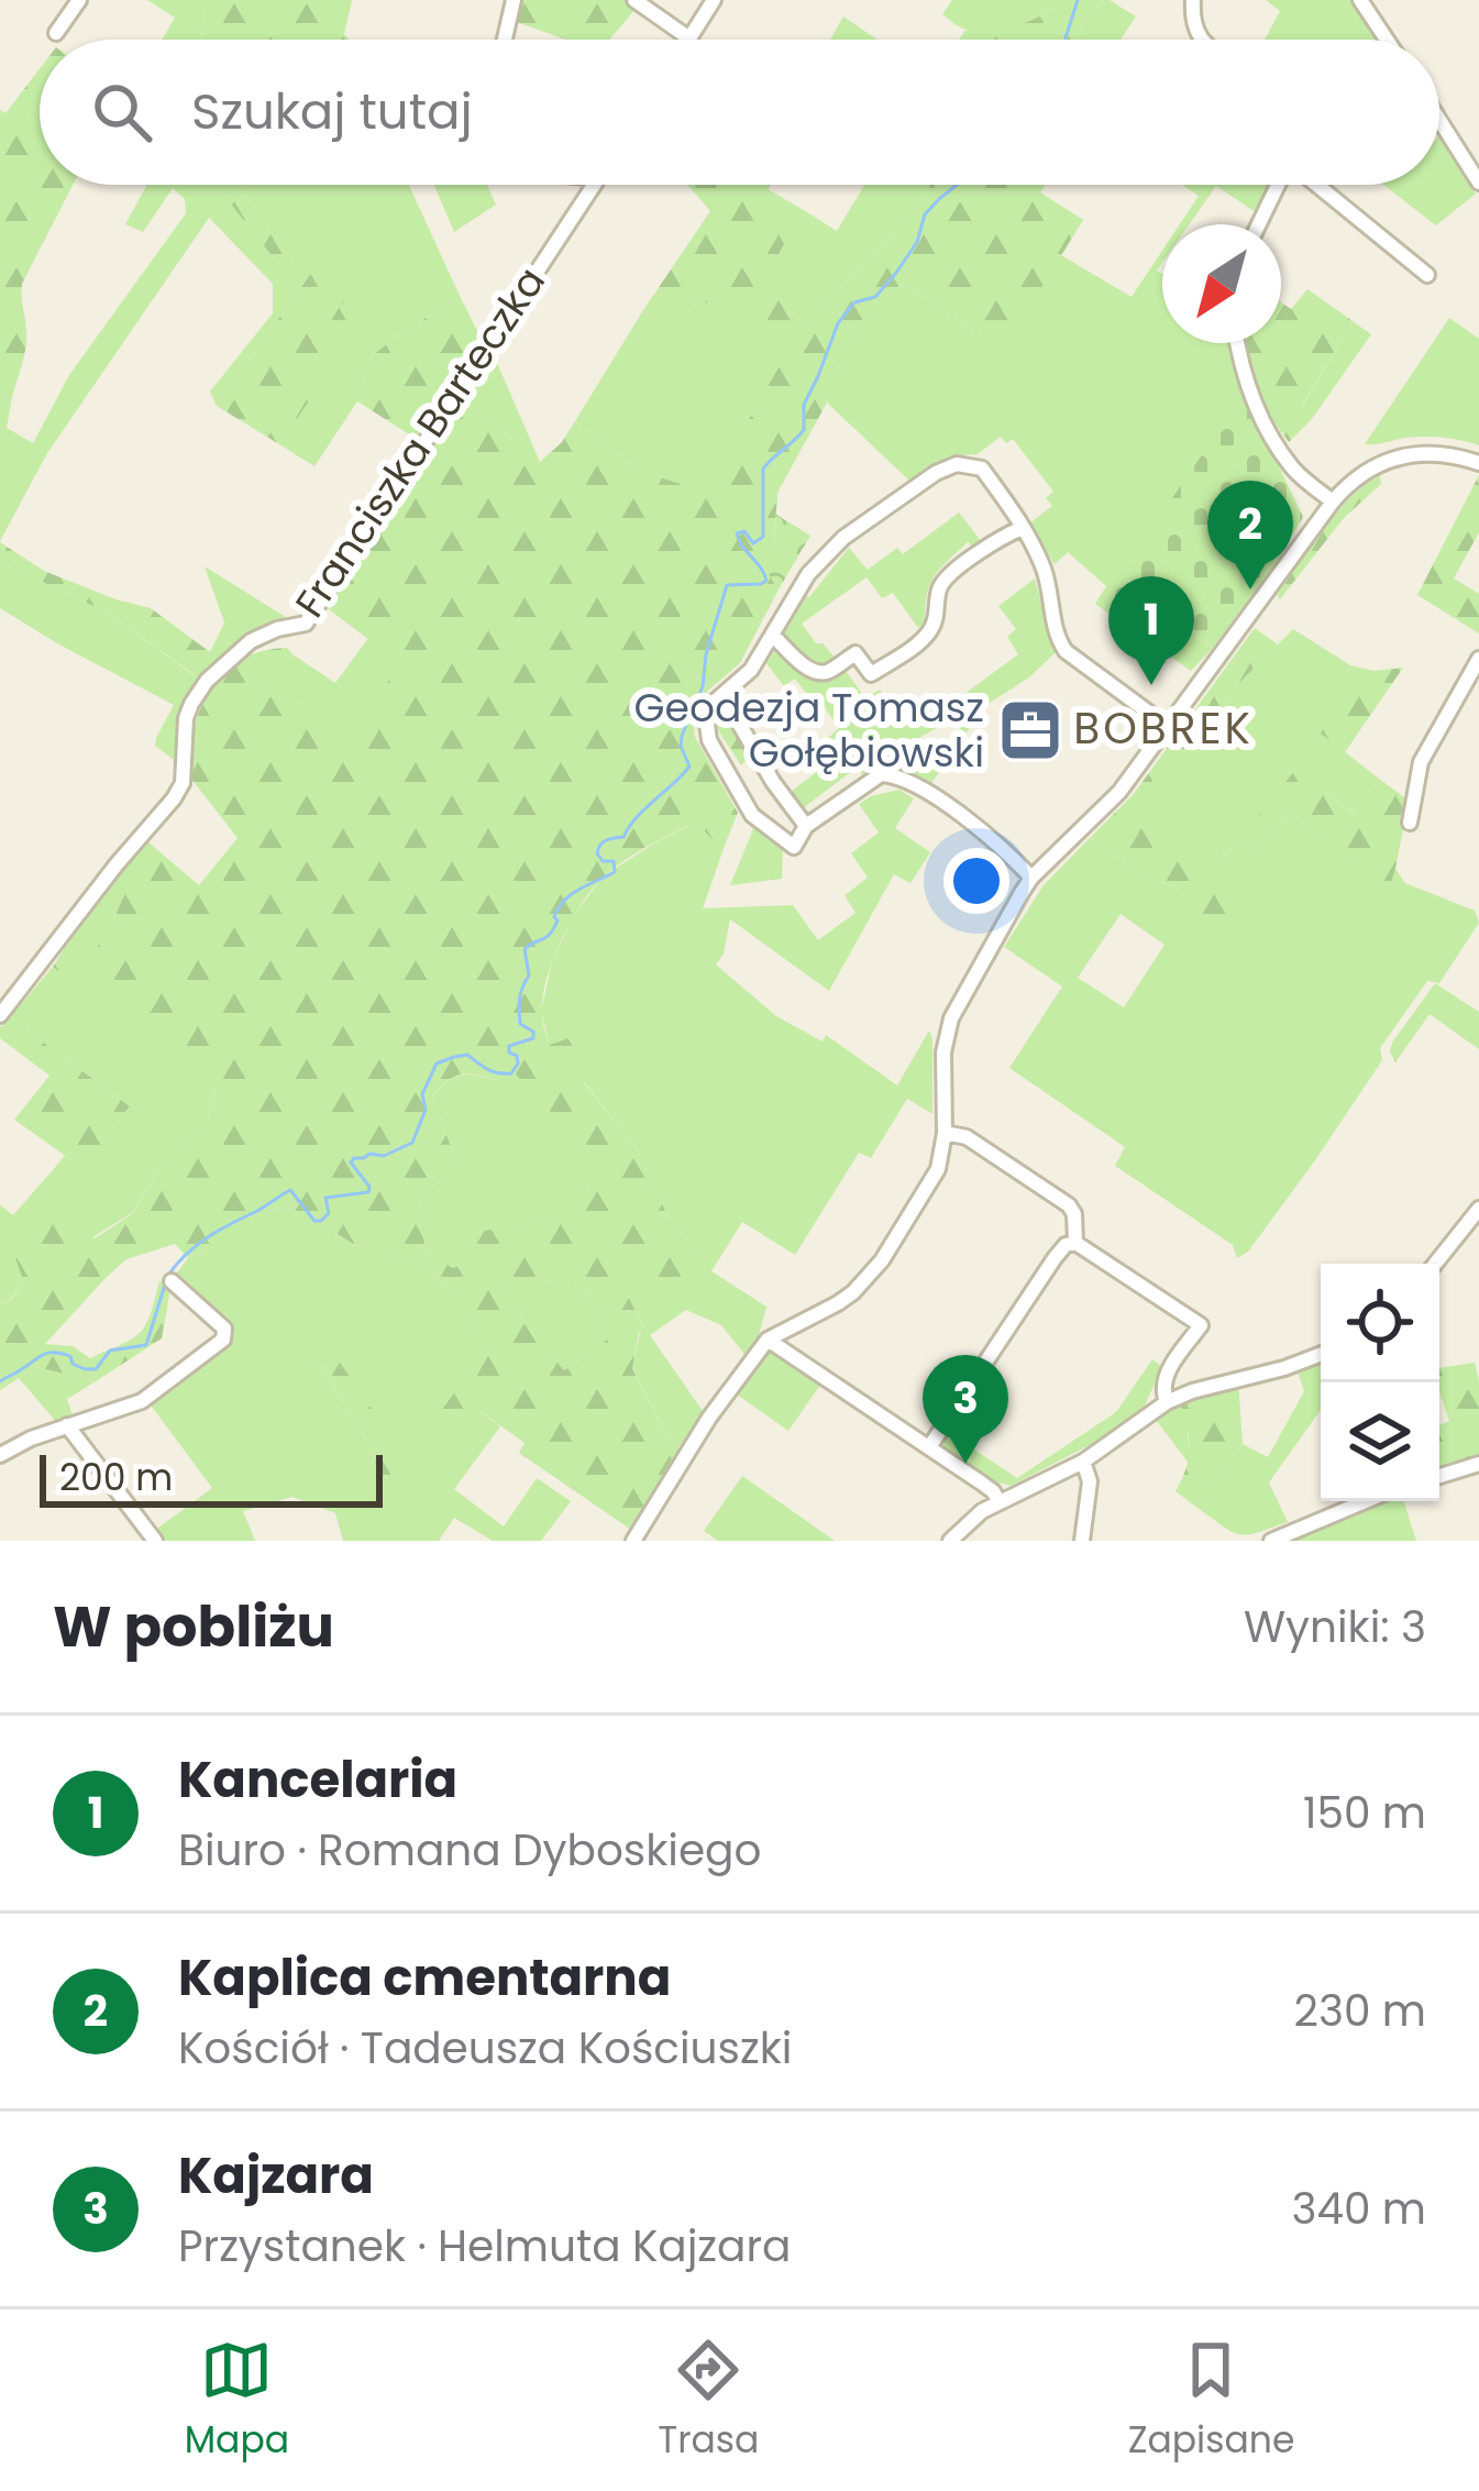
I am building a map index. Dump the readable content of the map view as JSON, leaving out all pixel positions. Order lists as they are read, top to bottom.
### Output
{
  "streets": {
    "street": ["Franciszka Barteczka"]
  },
  "districts": ["BOBREK"],
  "places": {
    "office": ["Geodezja Tomasz Gołębiowski"]
  },
  "scale_bar": "200 m",
  "north": "bottom left",
  "page": {
    "search": "Szukaj tutaj",
    "pins": ["2", "1", "3"],
    "scale": "200 m",
    "heading": ["W pobliżu", "Wyniki: 3"],
    "list": [
      {
        "mark": "1",
        "name": "Kancelaria",
        "note": "Biuro · Romana Dyboskiego",
        "value": "150 m"
      },
      {
        "mark": "2",
        "name": "Kaplica cmentarna",
        "note": "Kościół · Tadeusza Kościuszki",
        "value": "230 m"
      },
      {
        "mark": "3",
        "name": "Kajzara",
        "note": "Przystanek · Helmuta Kajzara",
        "value": "340 m"
      }
    ],
    "nav": ["Mapa", "Trasa", "Zapisane"]
  }
}
